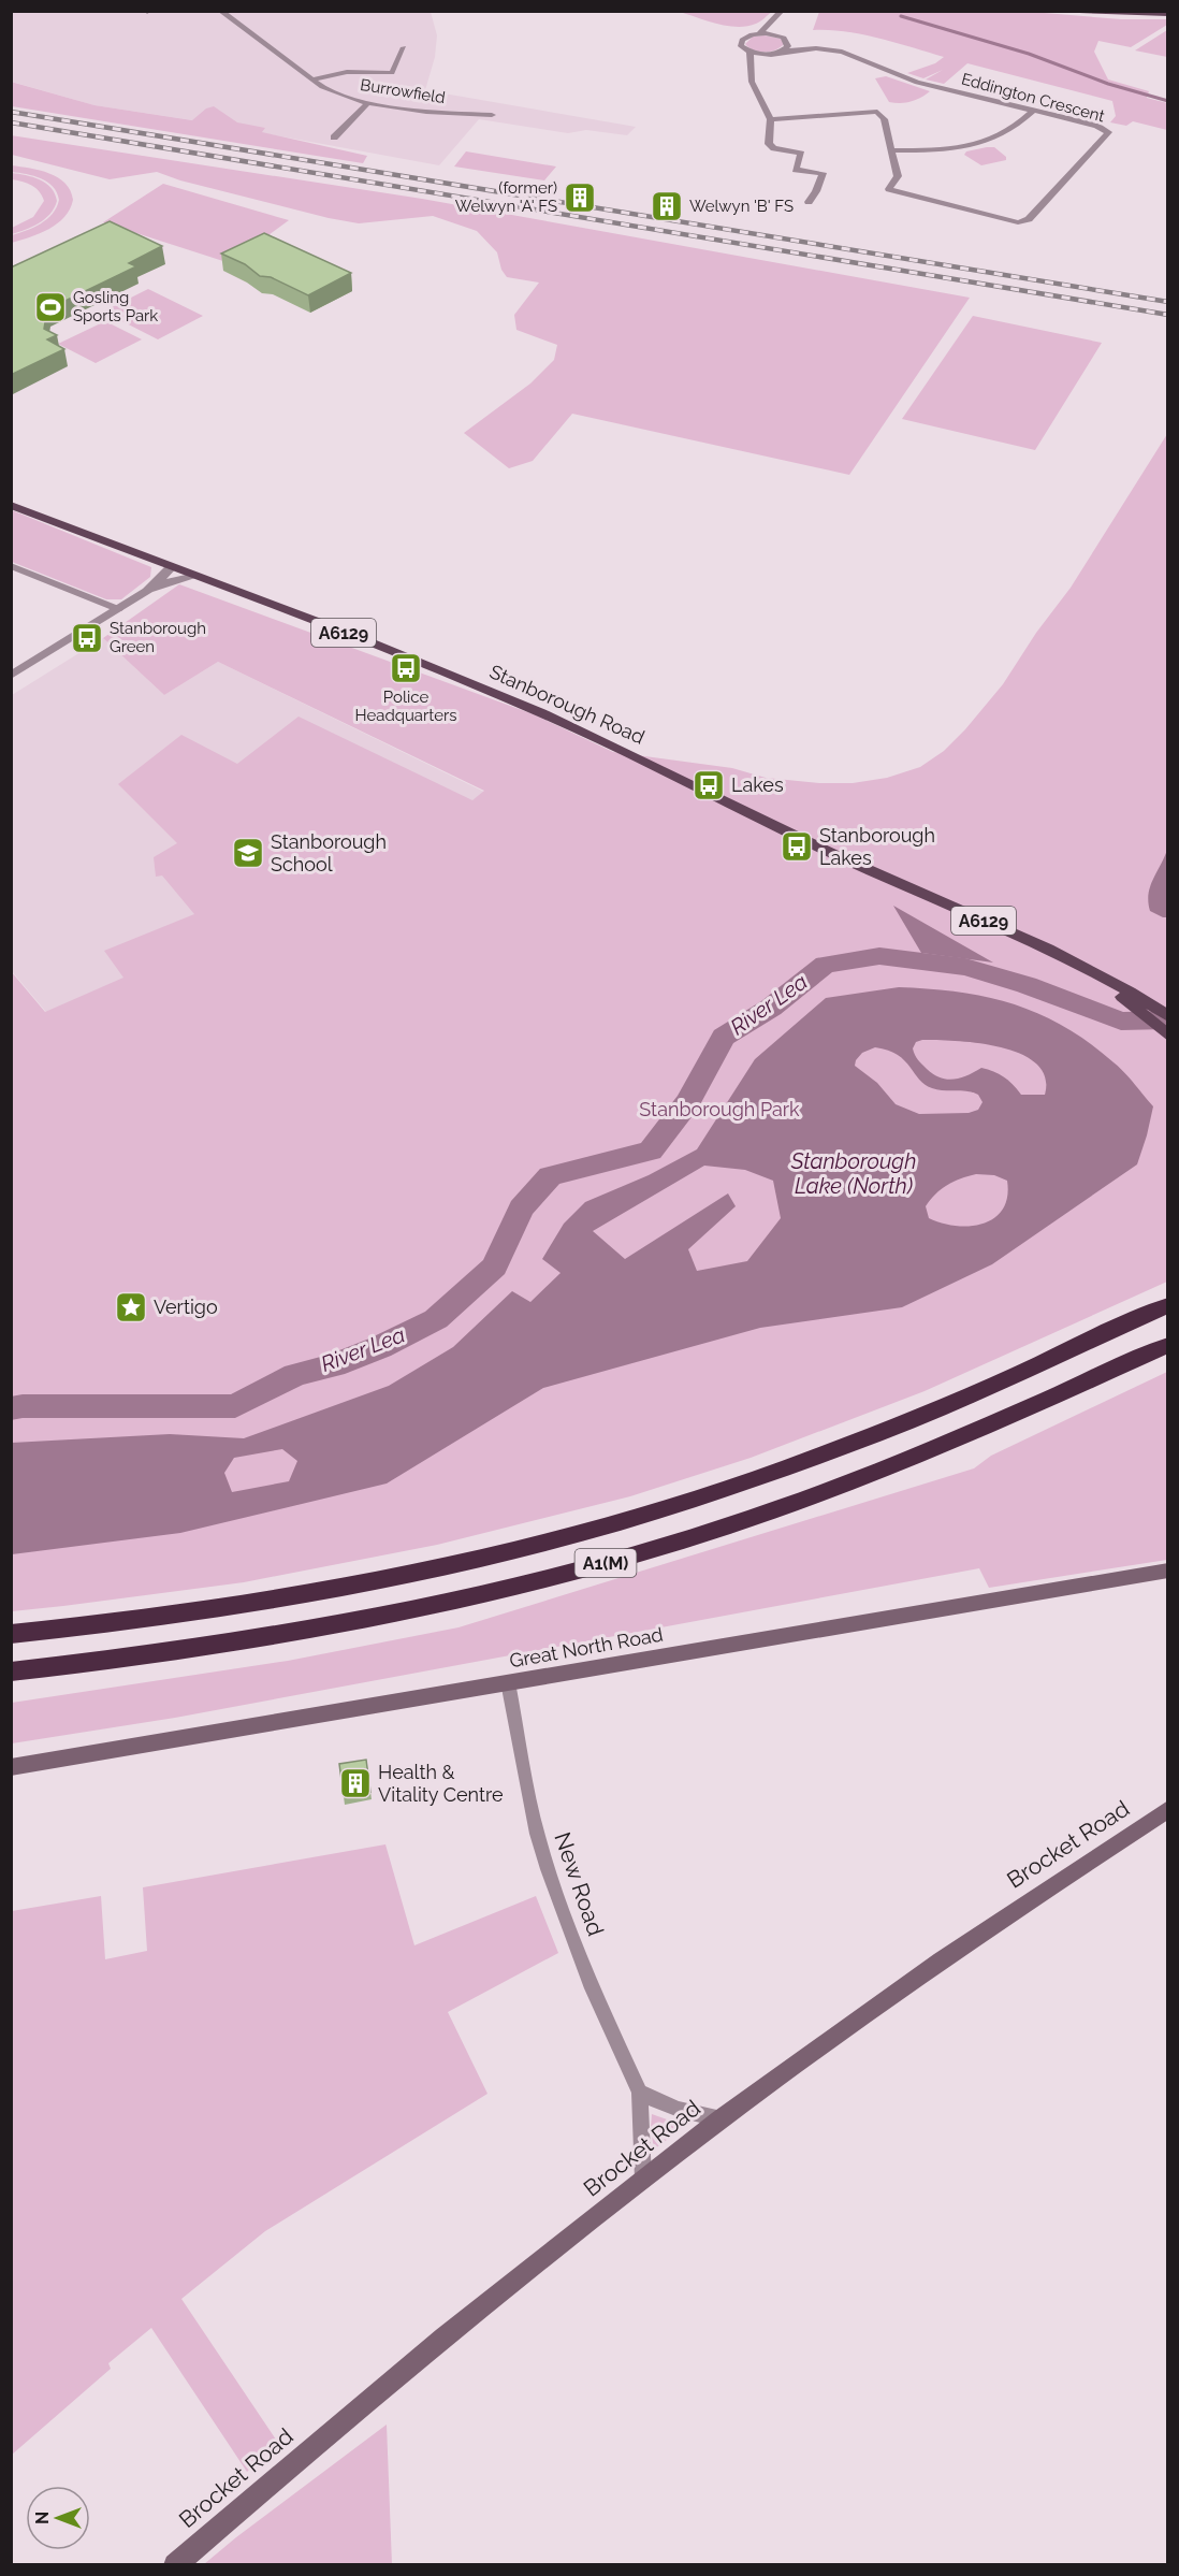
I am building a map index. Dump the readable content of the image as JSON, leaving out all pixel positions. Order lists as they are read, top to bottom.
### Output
{
  "streets": {
    "highway": ["A1(M)"],
    "main road": [
      "A6129",
      "Stanborough Road",
      "Great North Road",
      "Brocket Road"
    ],
    "street": ["Burrowfield", "Eddington Crescent", "New Road"]
  },
  "crossings": [
    ["A6129", "Stanborough Road"],
    ["Great North Road", "New Road"],
    ["Brocket Road", "New Road"]
  ],
  "water": ["River Lea", "Stanborough Lake (North)"],
  "parks": ["Stanborough Park"],
  "places": {
    "building": ["(former) Welwyn 'A' FS", "Welwyn 'B' FS", "Health & Vitality Centre"],
    "sports": ["Gosling Sports Park"],
    "bus stop": [
      "Stanborough Green",
      "Police Headquarters",
      "Lakes",
      "Stanborough Lakes"
    ],
    "school or university": ["Stanborough School"],
    "place": ["Vertigo"]
  },
  "north": "left"
}
